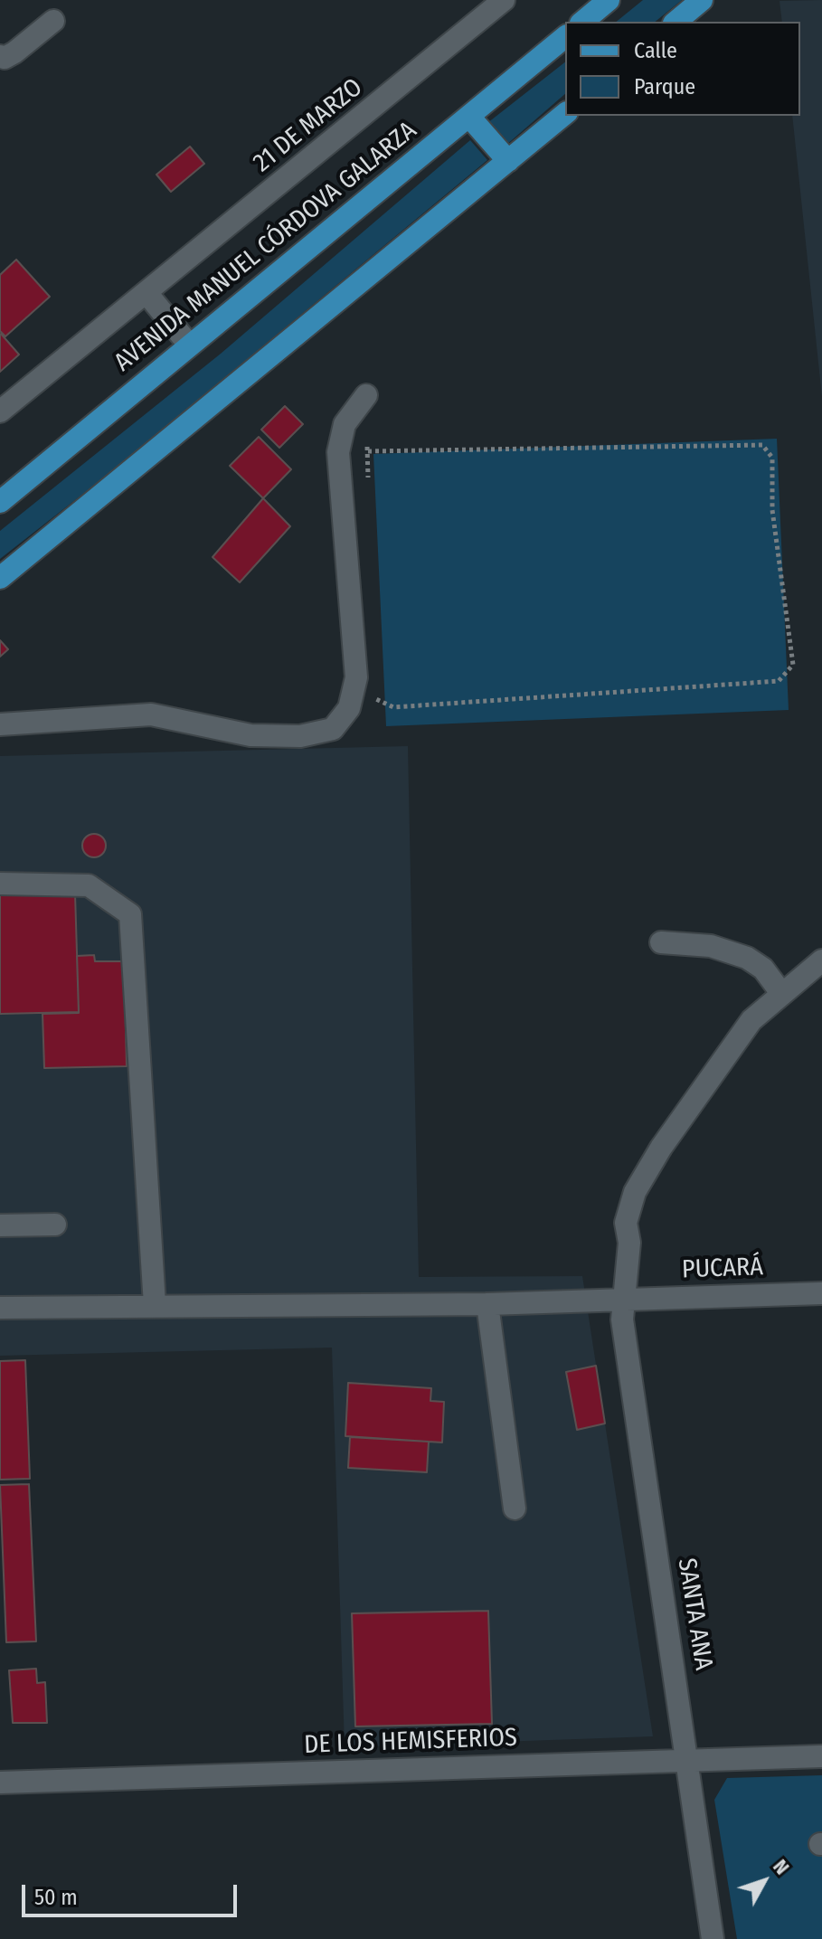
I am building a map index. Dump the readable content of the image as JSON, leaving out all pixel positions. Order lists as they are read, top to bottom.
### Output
{
  "streets": {
    "main road": ["AVENIDA MANUEL CÓRDOVA GALARZA"],
    "street": [
      "21 DE MARZO",
      "PUCARÁ",
      "SANTA ANA",
      "DE LOS HEMISFERIOS"
    ]
  },
  "crossings": [
    ["PUCARÁ", "SANTA ANA"],
    ["SANTA ANA", "DE LOS HEMISFERIOS"]
  ],
  "legend": ["Calle", "Parque"],
  "scale_bar": "50 m",
  "north": "top right"
}
